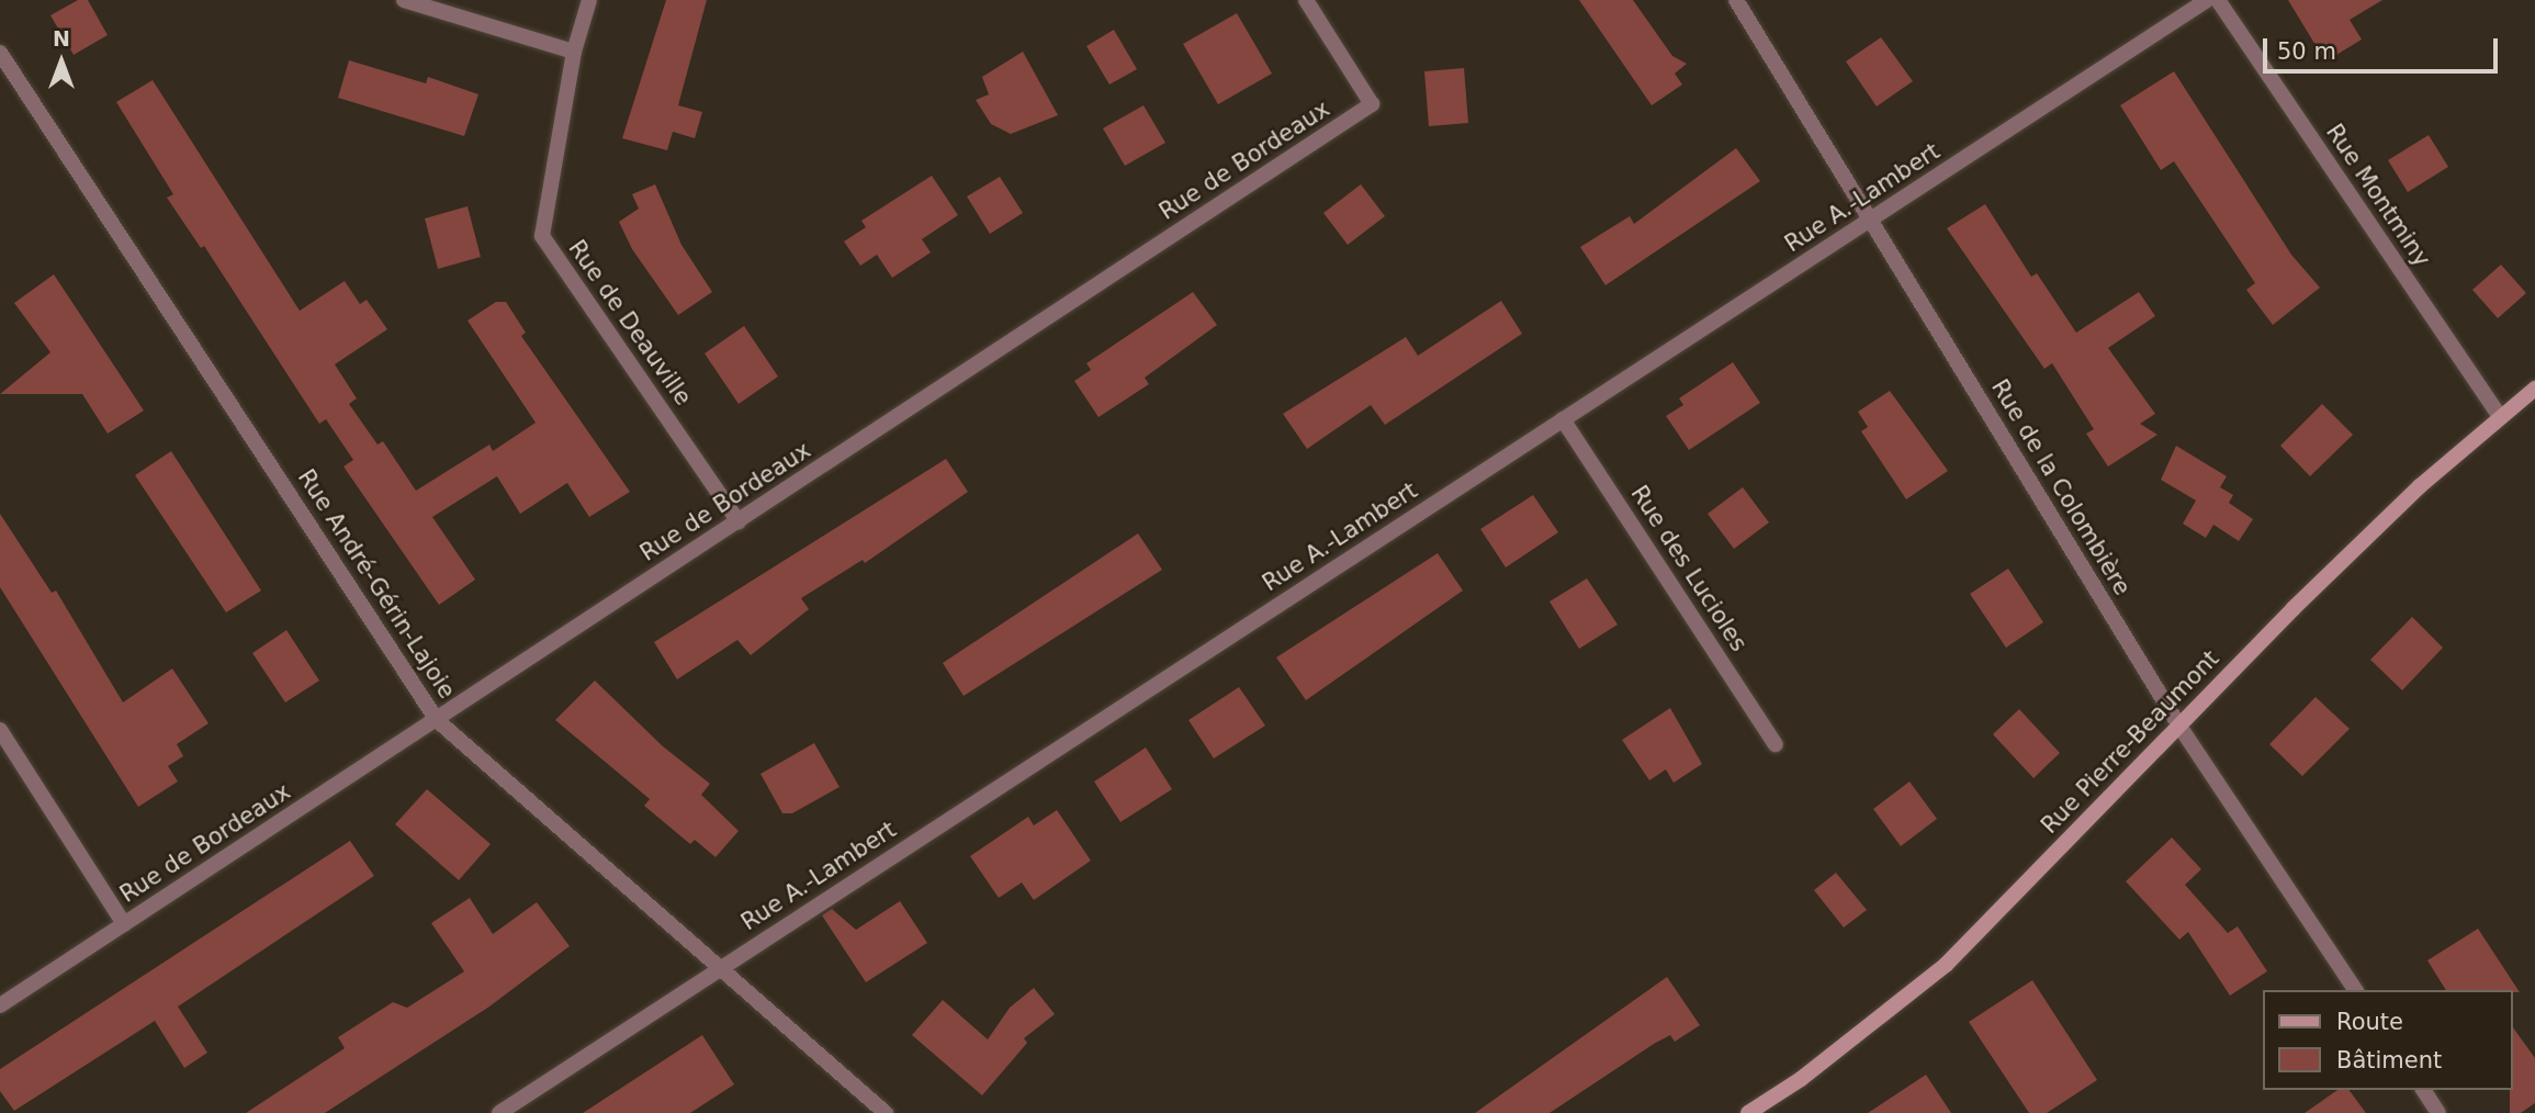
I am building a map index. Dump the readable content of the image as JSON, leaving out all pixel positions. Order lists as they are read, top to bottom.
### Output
{
  "streets": {
    "main road": ["Rue Pierre-Beaumont"],
    "street": [
      "Rue de Bordeaux",
      "Rue Montminy",
      "Rue A.-Lambert",
      "Rue de Deauville",
      "Rue de la Colombière",
      "Rue des Lucioles",
      "Rue André-Gérin-Lajoie"
    ]
  },
  "crossings": [
    ["Rue de Bordeaux", "Rue de Deauville"],
    ["Rue de Bordeaux", "Rue André-Gérin-Lajoie"],
    ["Rue Montminy", "Rue Pierre-Beaumont"],
    ["Rue A.-Lambert", "Rue de la Colombière"],
    ["Rue A.-Lambert", "Rue des Lucioles"],
    ["Rue A.-Lambert", "Rue André-Gérin-Lajoie"],
    ["Rue de la Colombière", "Rue Pierre-Beaumont"]
  ],
  "legend": ["Route", "Bâtiment"],
  "scale_bar": "50 m",
  "north": "top"
}
